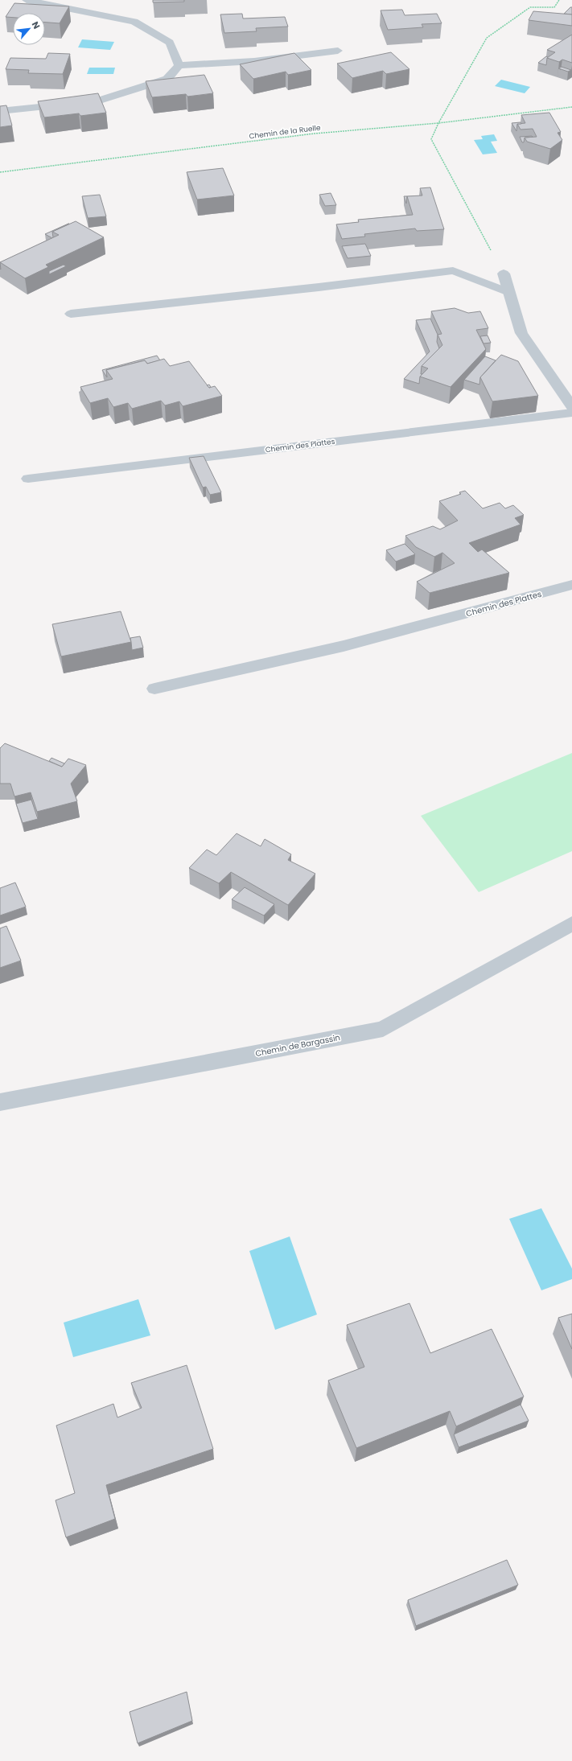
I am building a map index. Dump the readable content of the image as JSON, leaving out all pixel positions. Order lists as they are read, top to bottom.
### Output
{
  "streets": {
    "street": ["Chemin des Plattes", "Chemin de Bargassin"],
    "path": ["Chemin de la Ruelle"]
  },
  "north": "top right"
}
